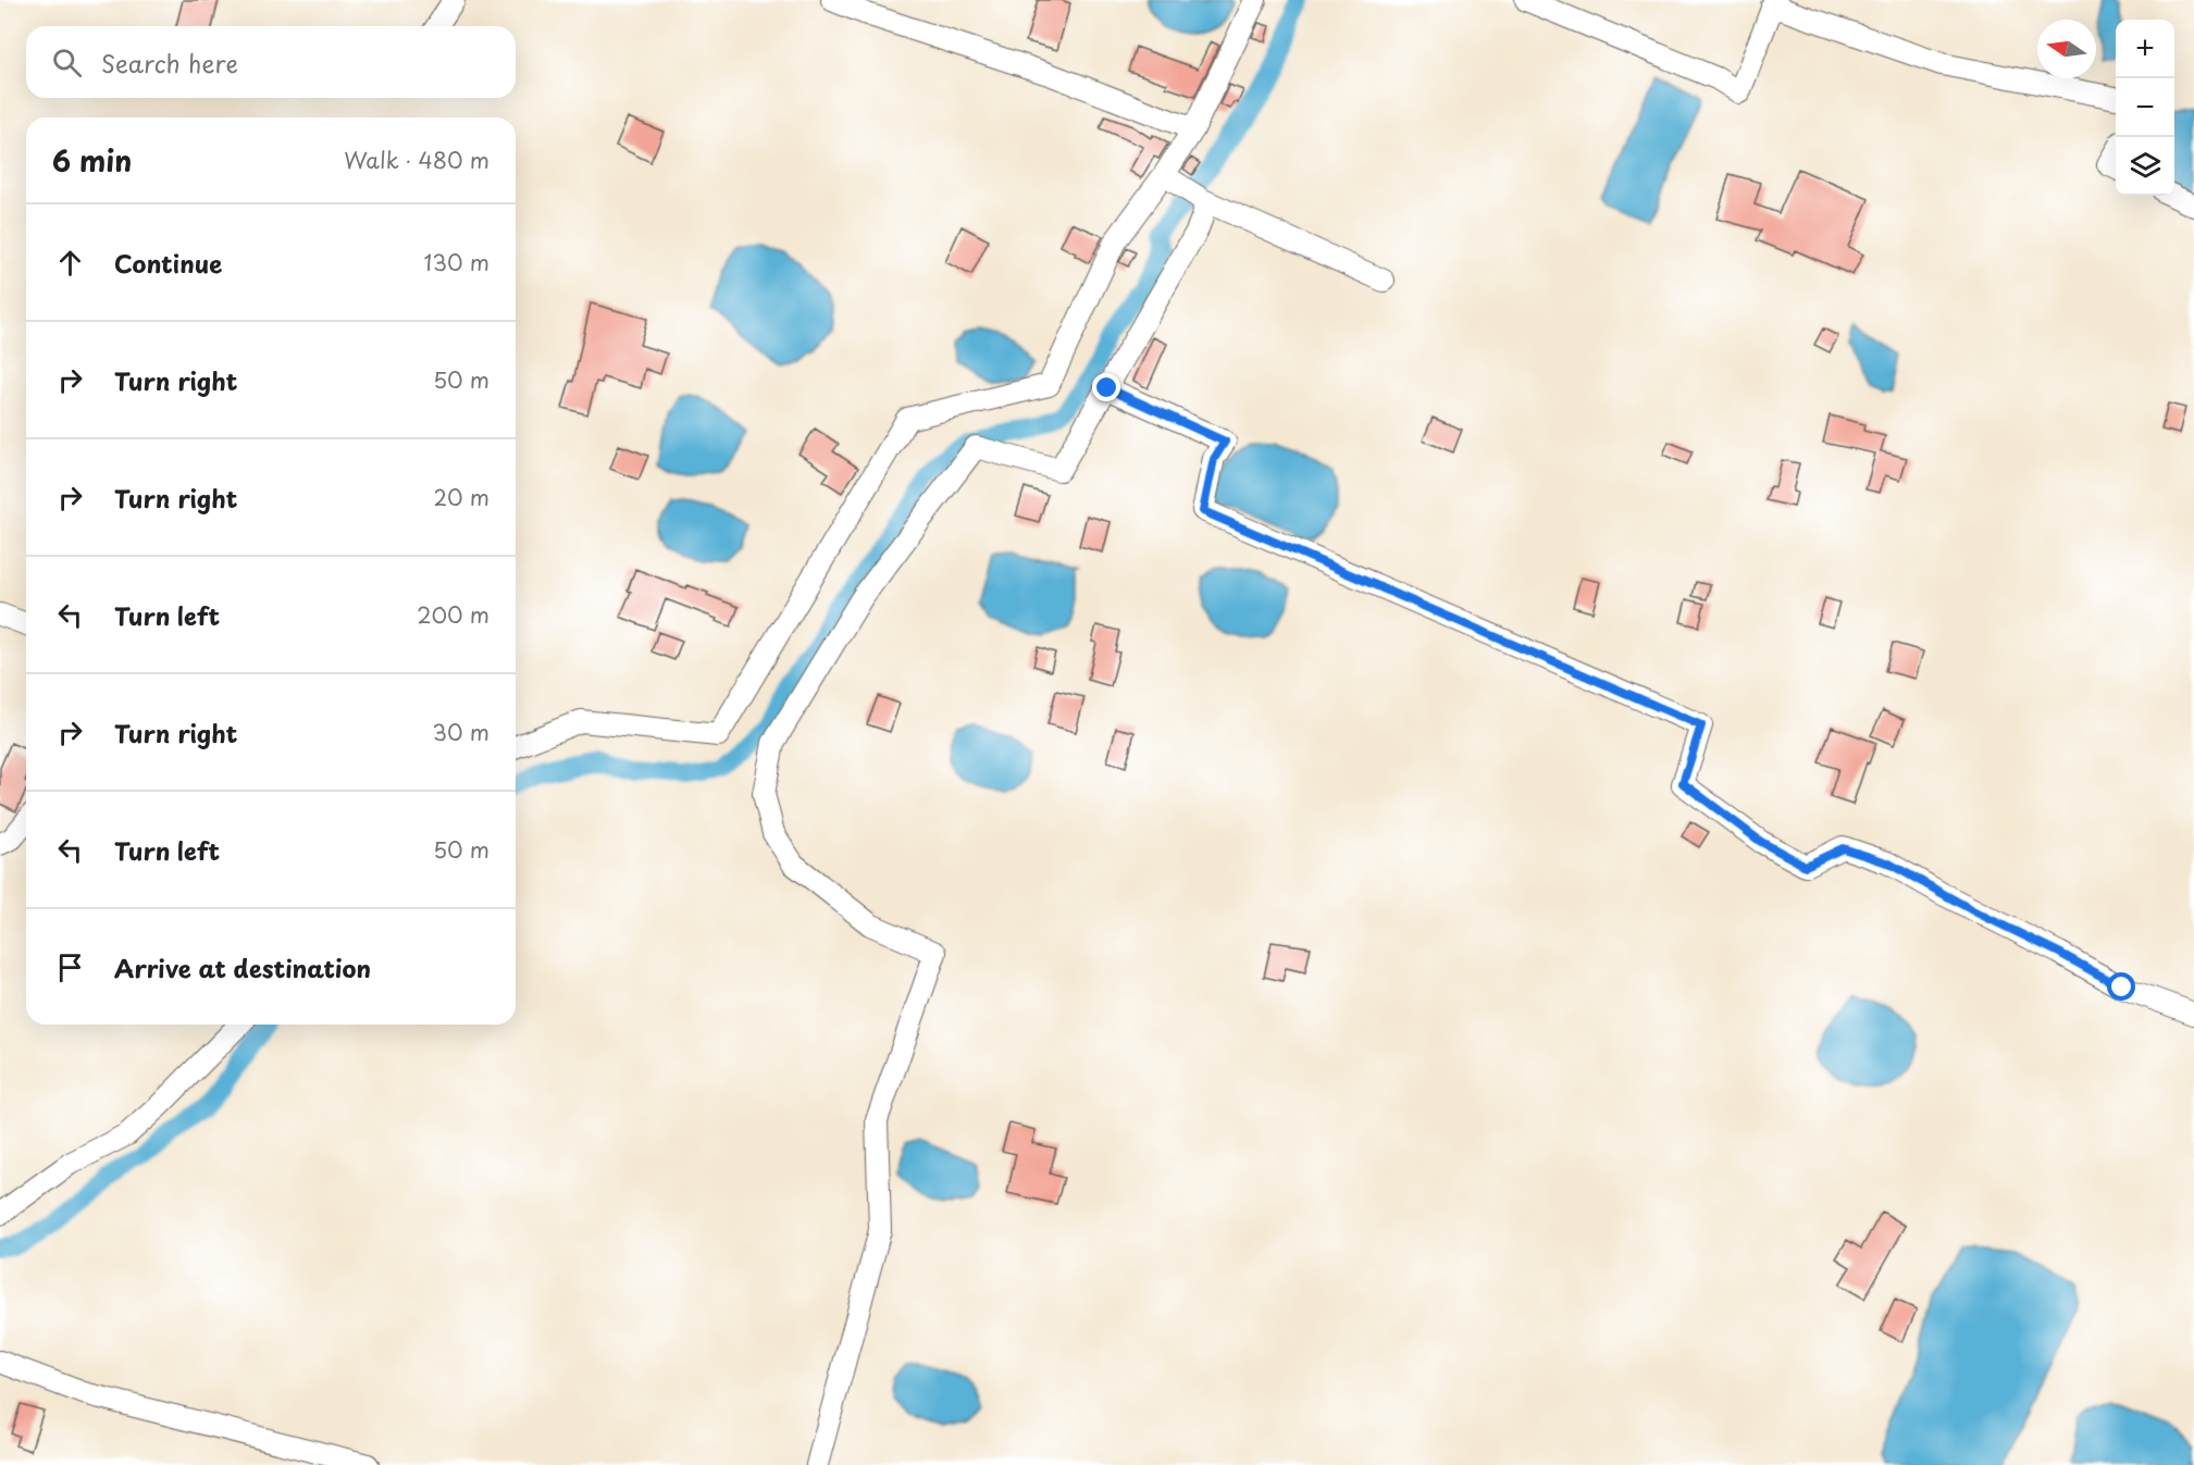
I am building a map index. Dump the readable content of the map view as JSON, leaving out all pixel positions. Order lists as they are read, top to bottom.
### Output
{
  "north": "left",
  "page": {
    "map_buttons": ["+", "−"],
    "search": "Search here",
    "heading": ["6 min", "Walk · 480 m"],
    "list": [
      ["Continue", "130 m"],
      ["Turn right", "50 m"],
      ["Turn right", "20 m"],
      ["Turn left", "200 m"],
      ["Turn right", "30 m"],
      ["Turn left", "50 m"],
      "Arrive at destination"
    ]
  }
}
